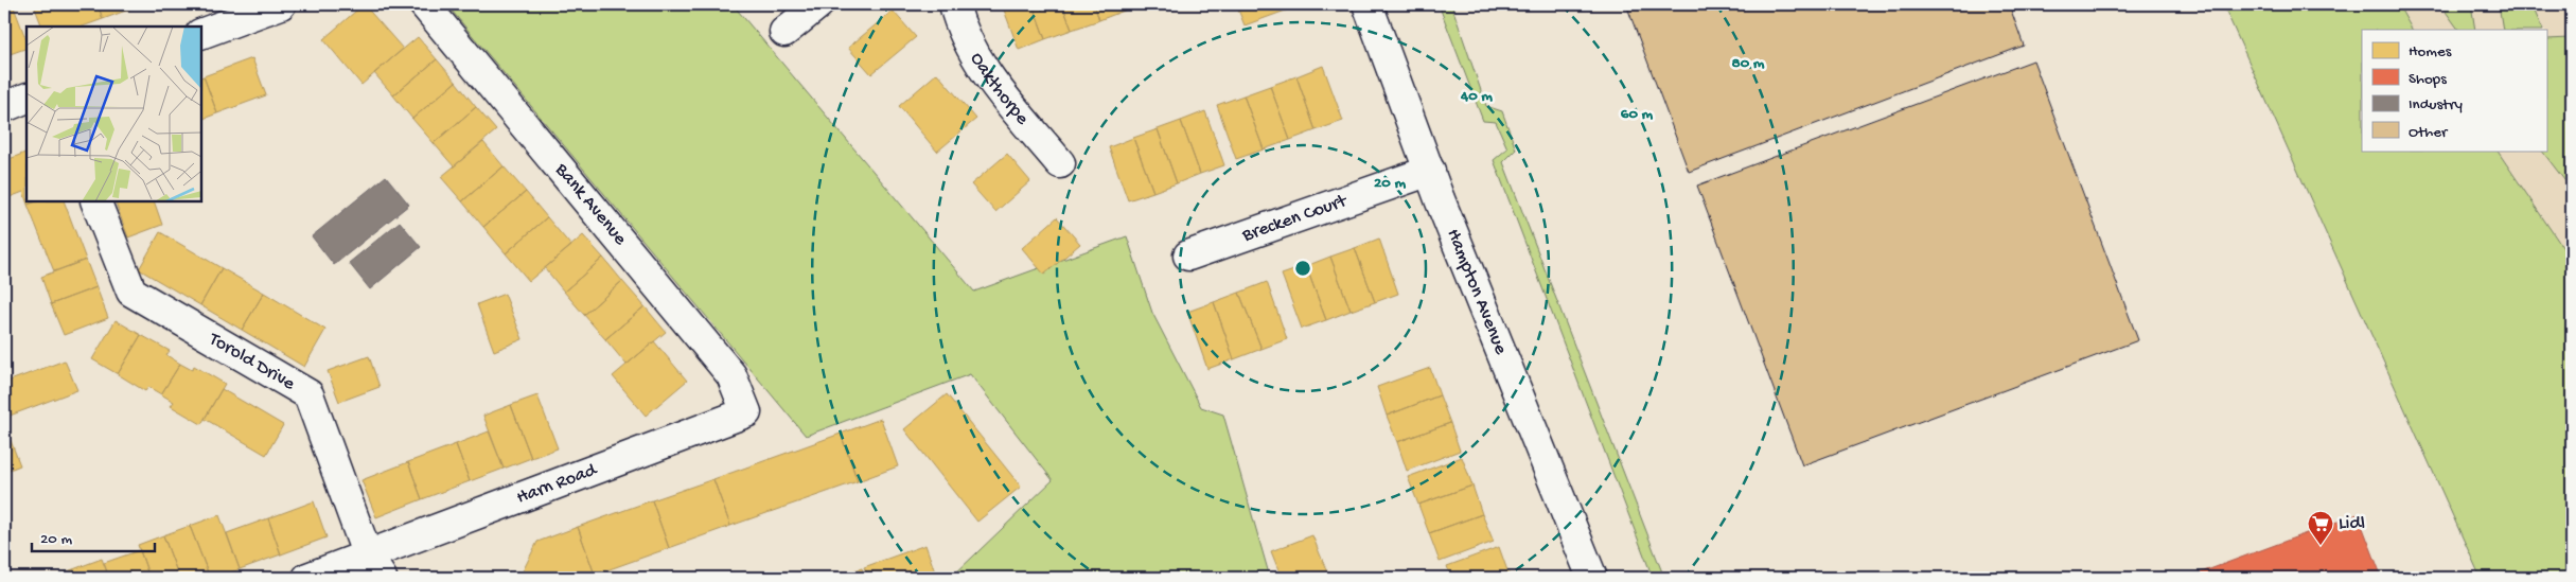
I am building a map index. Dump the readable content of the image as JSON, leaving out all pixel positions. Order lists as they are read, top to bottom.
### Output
{
  "streets": {
    "street": [
      "Oakthorpe",
      "Bank Avenue",
      "Brecken Court",
      "Hampton Avenue",
      "Torold Drive",
      "Harn Road"
    ]
  },
  "crossings": [
    ["Bank Avenue", "Harn Road"],
    ["Brecken Court", "Hampton Avenue"],
    ["Torold Drive", "Harn Road"]
  ],
  "places": {
    "supermarket": ["Lidl"]
  },
  "legend": [
    "Homes",
    "Shops",
    "Industry",
    "Other"
  ],
  "scale_bar": "20 m",
  "rings": [
    "80 m",
    "40 m",
    "60 m",
    "20 m"
  ]
}
